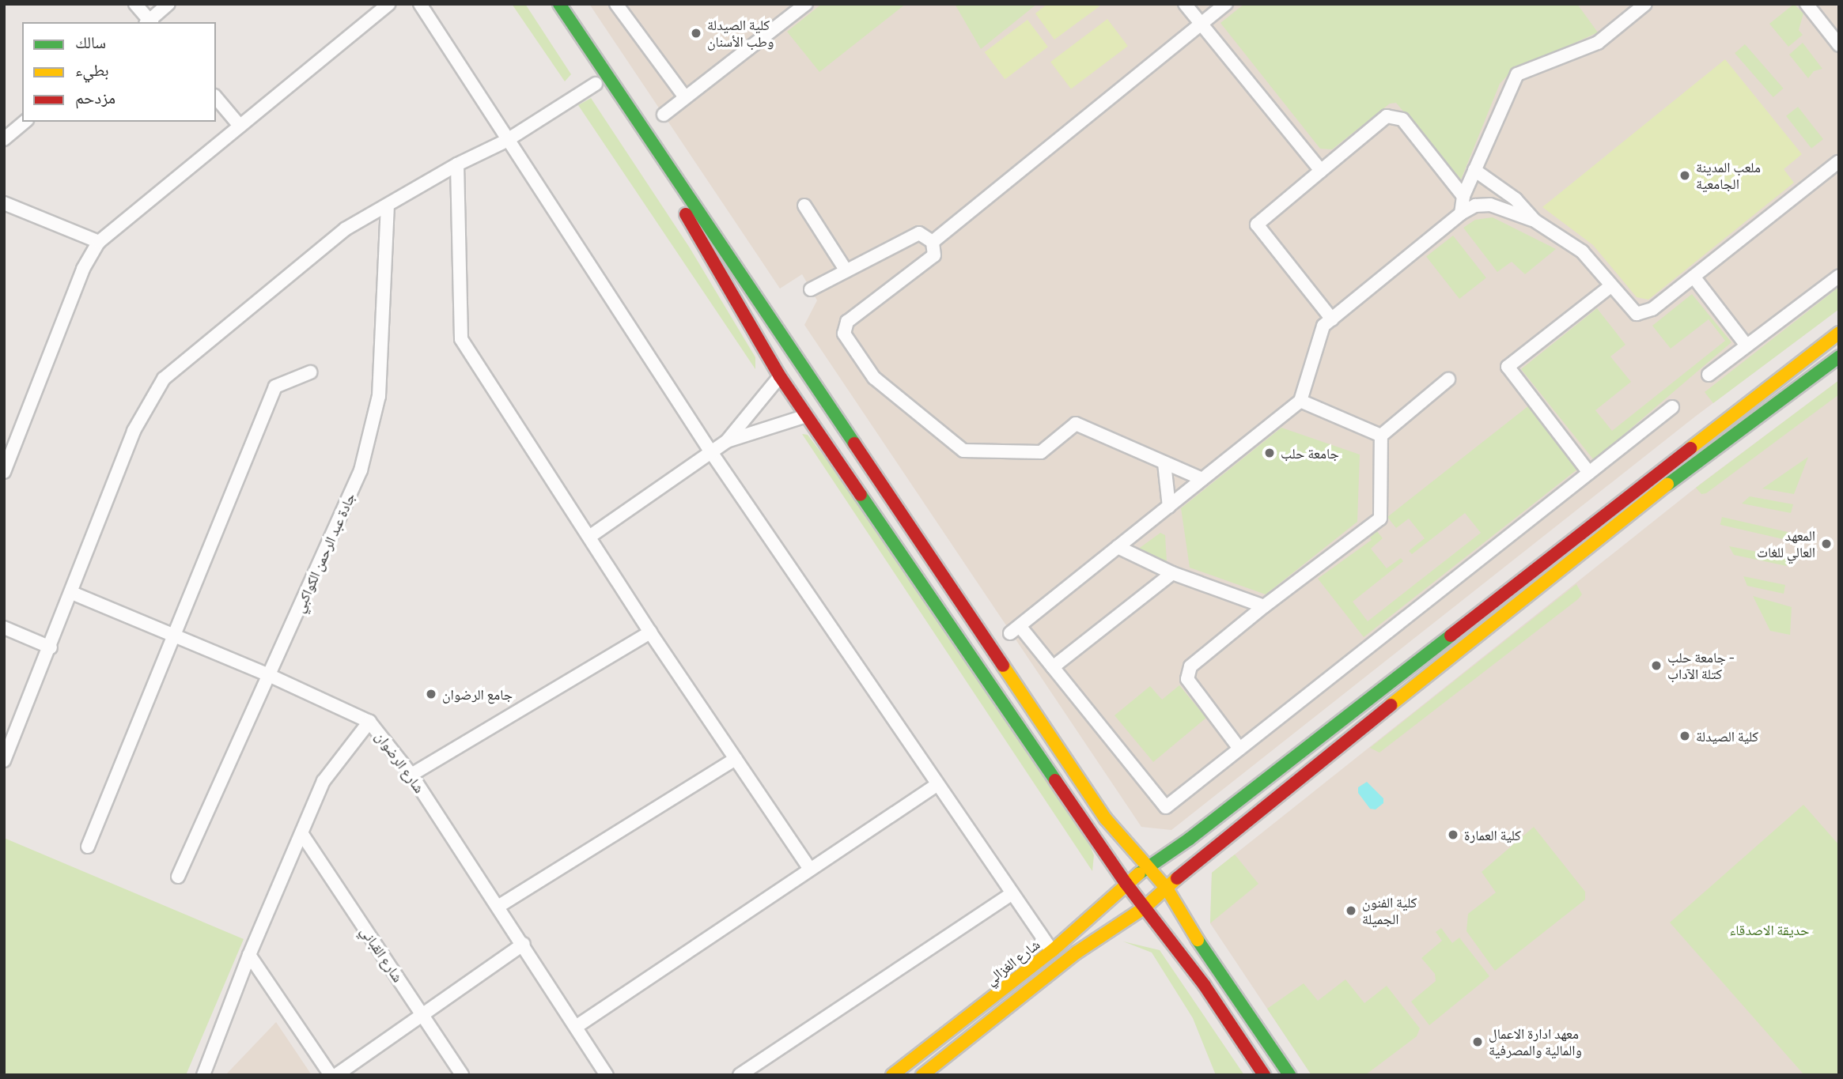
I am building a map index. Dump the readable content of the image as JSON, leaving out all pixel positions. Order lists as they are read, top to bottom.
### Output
{
  "streets": {
    "main road": ["شارع الغزالي"],
    "street": ["جادة عبد الرحمن الكواكبي", "شارع الرضوان", "شارع القباني"]
  },
  "crossings": [
    ["جادة عبد الرحمن الكواكبي", "شارع الرضوان"]
  ],
  "parks": ["حديقة الاصدقاء"],
  "places": [
    "كلية الصيدلة وطب الأسنان",
    "ملعب المدينة الجامعية",
    "جامعة حلب",
    "المعهد العالي للغات",
    "جامعة حلب - كتلة الآداب",
    "جامع الرضوان",
    "كلية الصيدلة",
    "كلية العمارة",
    "كلية الفنون الجميلة",
    "معهد ادارة الاعمال والمالية والمصرفية"
  ],
  "legend": ["سالك", "بطيء", "مزدحم"]
}
